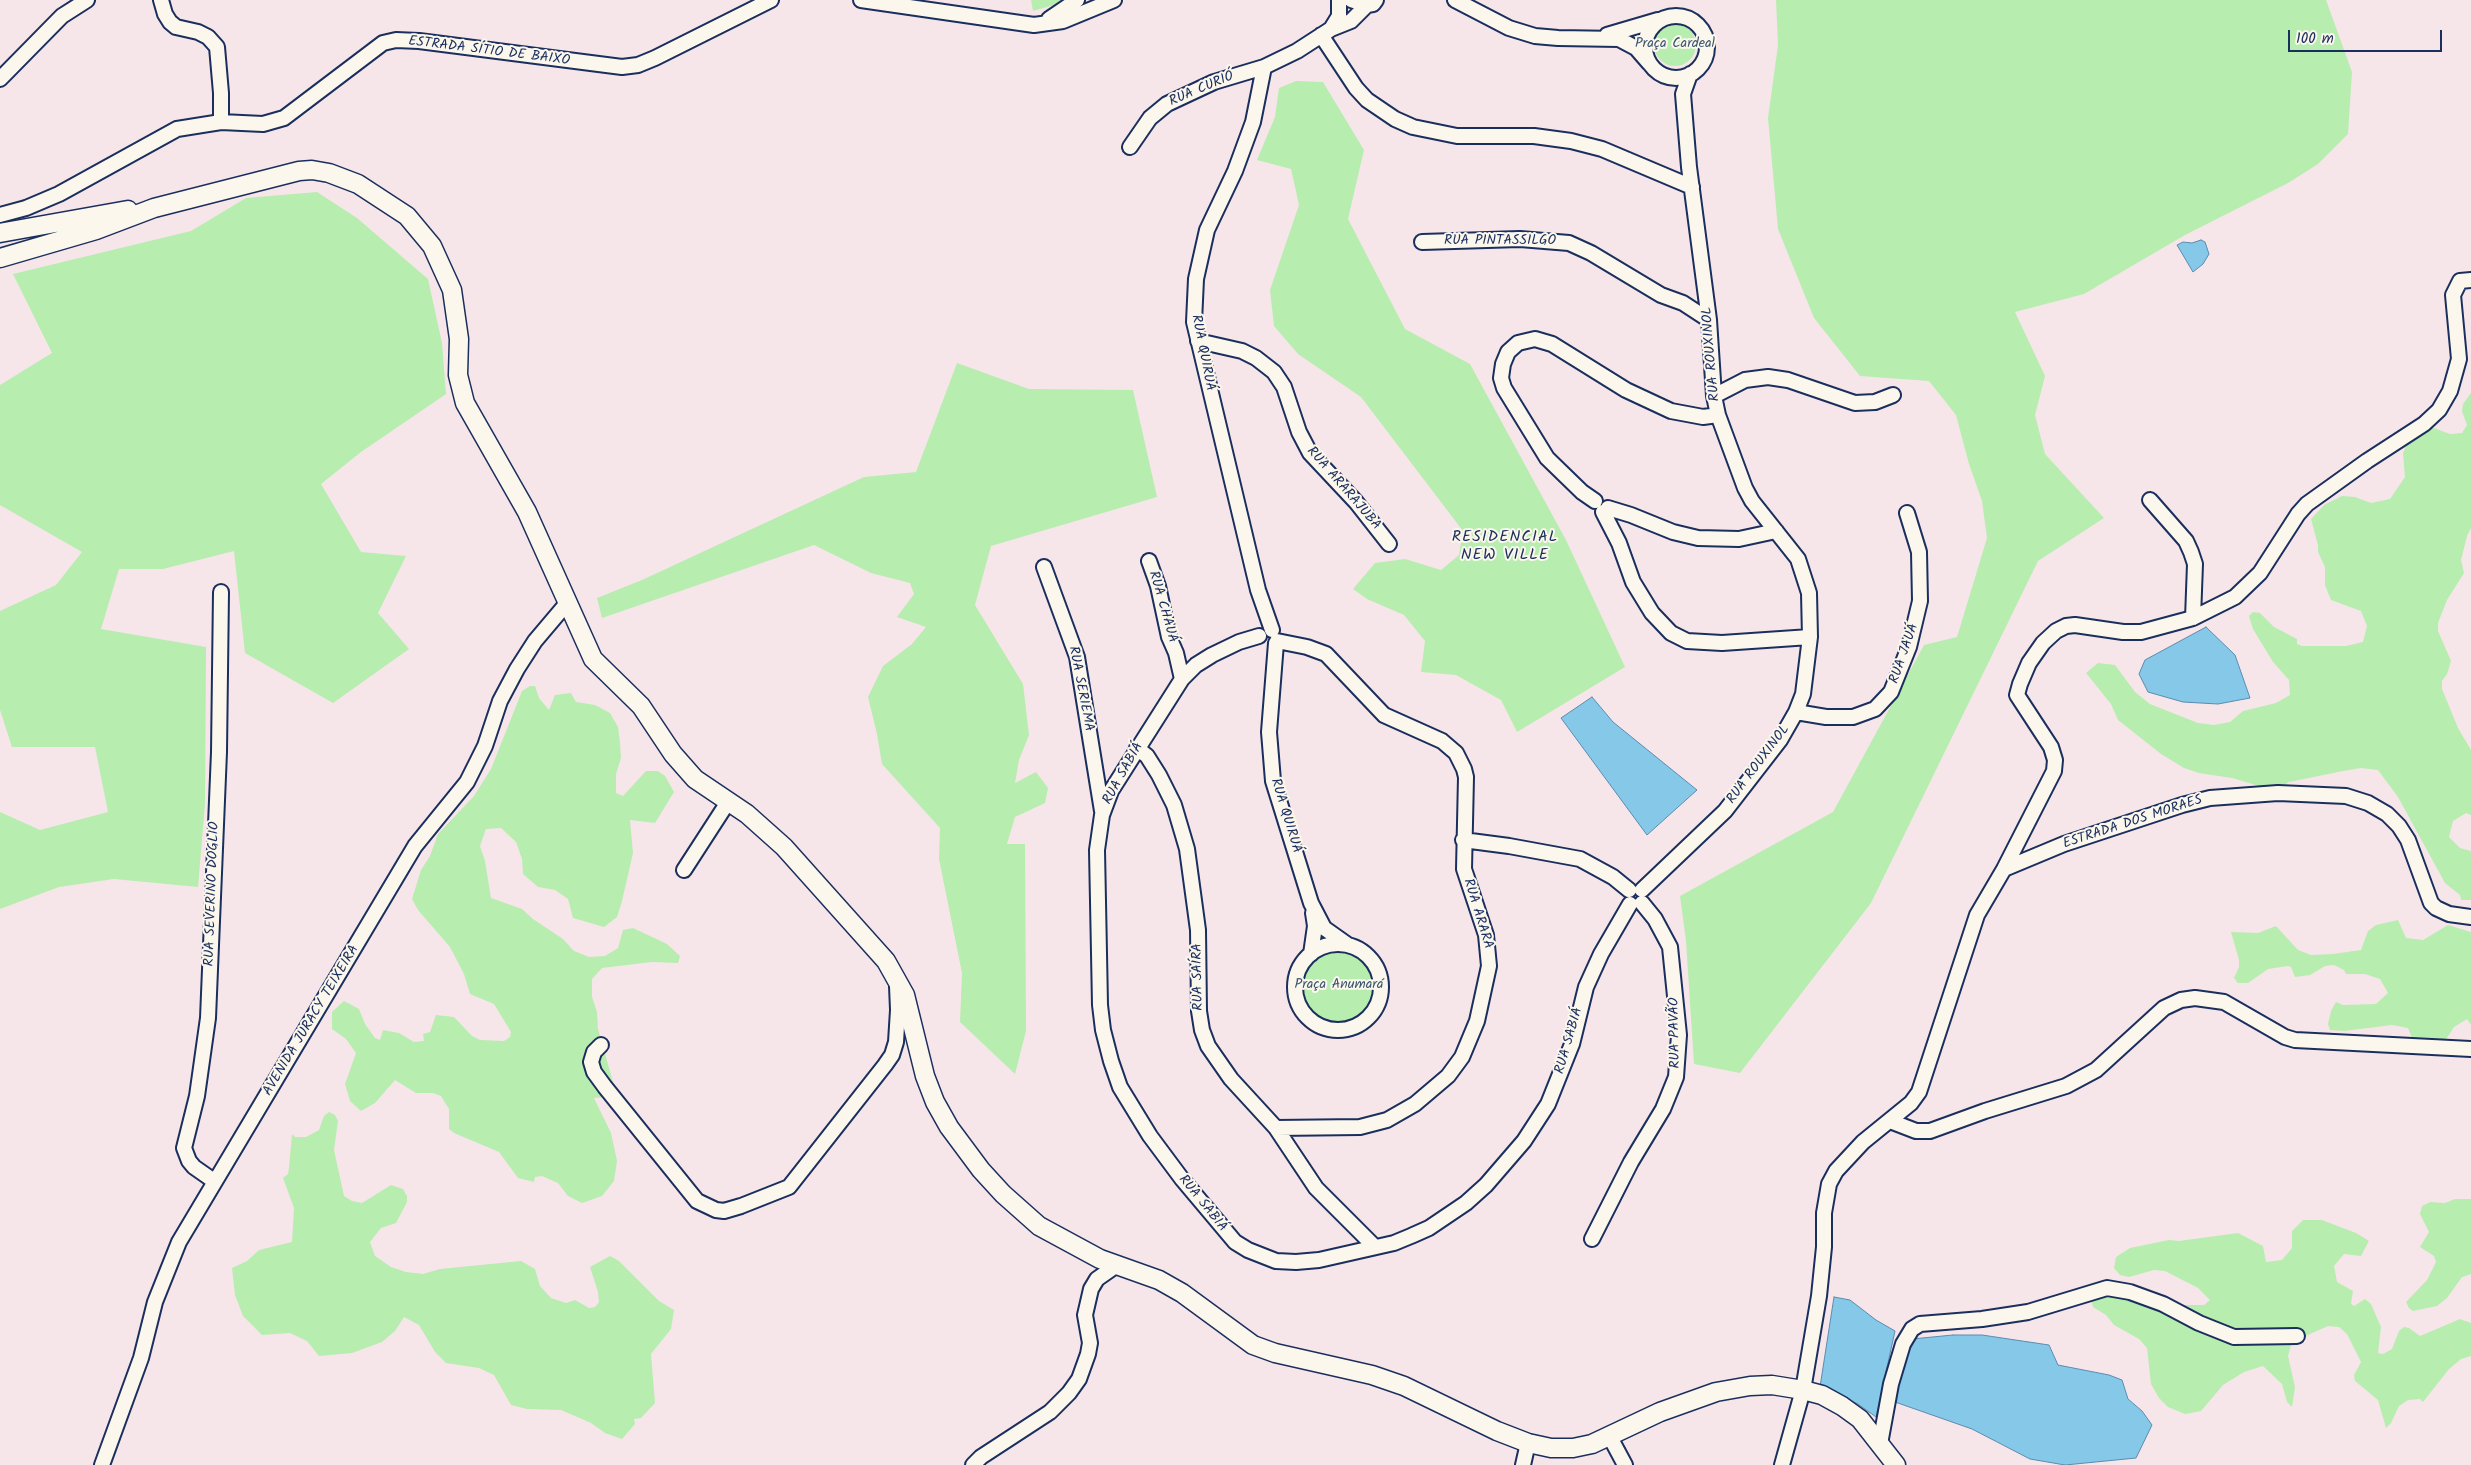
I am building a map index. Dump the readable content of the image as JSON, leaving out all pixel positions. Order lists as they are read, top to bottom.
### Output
{
  "streets": {
    "street": [
      "ESTRADA SÍTIO DE BAIXO",
      "RUA CURIÓ",
      "RUA PINTASSILGO",
      "RUA QUIRUÁ",
      "RUA ROUXINOL",
      "RUA ARARAJUBA",
      "RUA CHAUÁ",
      "RUA JAUÁ",
      "RUA SERIEMA",
      "RUA SABIÁ",
      "ESTRADA DOS MORAES",
      "RUA SEVERINO DOGLIO",
      "RUA ARARA",
      "RUA SAÍRA",
      "AVENIDA JURACY TEIXEIRA",
      "RUA PAVÃO"
    ]
  },
  "crossings": [
    ["RUA CURIÓ", "RUA QUIRUÁ"],
    ["RUA PINTASSILGO", "RUA ROUXINOL"],
    ["RUA QUIRUÁ", "RUA ARARAJUBA"],
    ["RUA QUIRUÁ", "RUA SABIÁ"],
    ["RUA QUIRUÁ", "RUA ARARA"],
    ["RUA ROUXINOL", "RUA JAUÁ"],
    ["RUA ROUXINOL", "RUA SABIÁ"],
    ["RUA ROUXINOL", "RUA PAVÃO"],
    ["RUA CHAUÁ", "RUA SABIÁ"],
    ["RUA SERIEMA", "RUA SABIÁ"],
    ["RUA SABIÁ", "RUA ARARA"],
    ["RUA SABIÁ", "RUA SAÍRA"],
    ["RUA SABIÁ", "RUA PAVÃO"],
    ["RUA SEVERINO DOGLIO", "AVENIDA JURACY TEIXEIRA"],
    ["RUA ARARA", "RUA SAÍRA"],
    ["RUA ARARA", "RUA PAVÃO"]
  ],
  "districts": ["RESIDENCIAL NEW VILLE"],
  "parks": ["Praça Cardeal", "Praça Anumará"],
  "scale_bar": "100 m"
}
